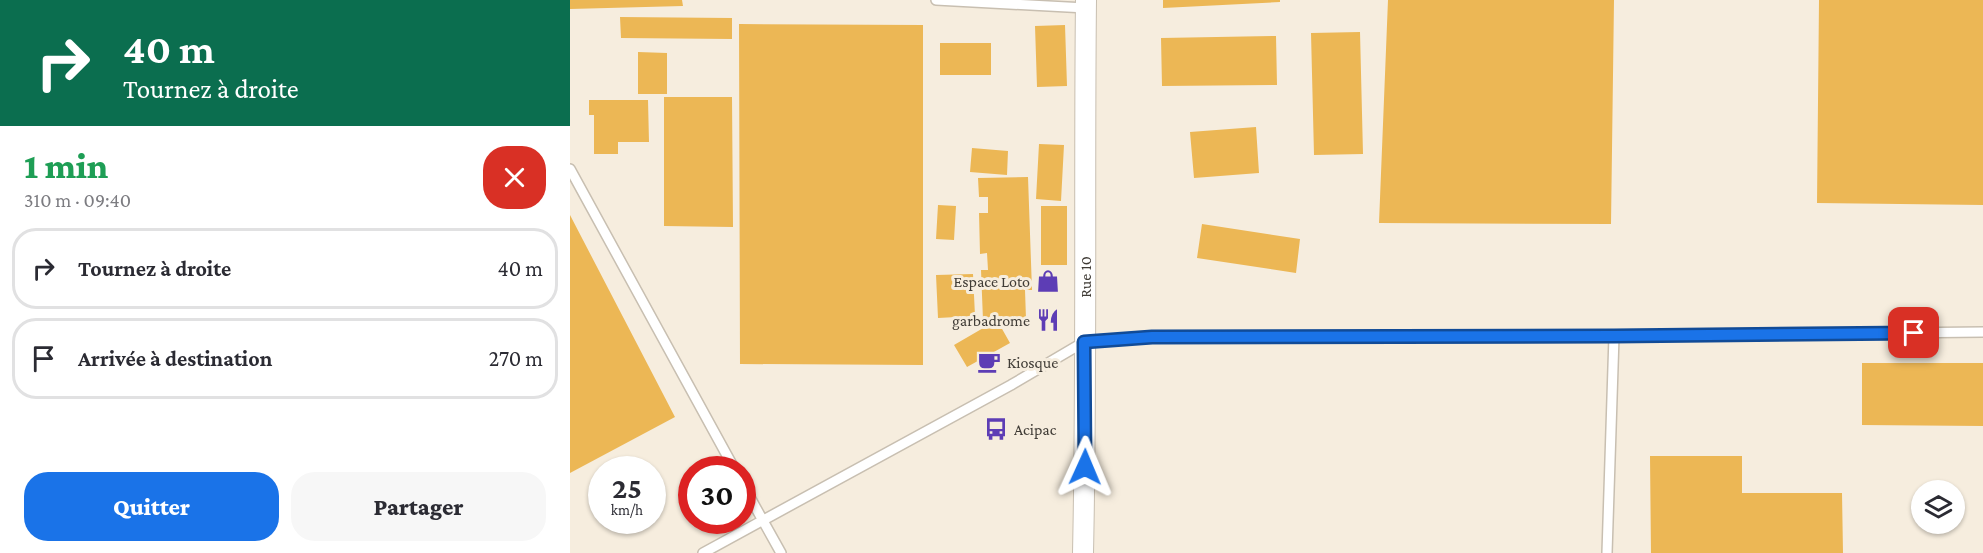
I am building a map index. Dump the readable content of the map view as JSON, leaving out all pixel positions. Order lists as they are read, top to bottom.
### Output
{
  "streets": {
    "street": ["Rue 10"]
  },
  "places": {
    "shop": ["Espace Loto"],
    "restaurant": ["garbadrome"],
    "cafe": ["Kiosque"],
    "bus stop": ["Acipac"]
  },
  "page": {
    "turn": ["40 m", "Tournez à droite"],
    "heading": ["1 min", "310 m · 09:40"],
    "list": [
      {
        "name": "Tournez à droite",
        "value": "40 m"
      },
      {
        "name": "Arrivée à destination",
        "value": "270 m"
      }
    ],
    "speed": "25 km/h",
    "limit": "30",
    "buttons": ["Quitter", "Partager"]
  }
}
